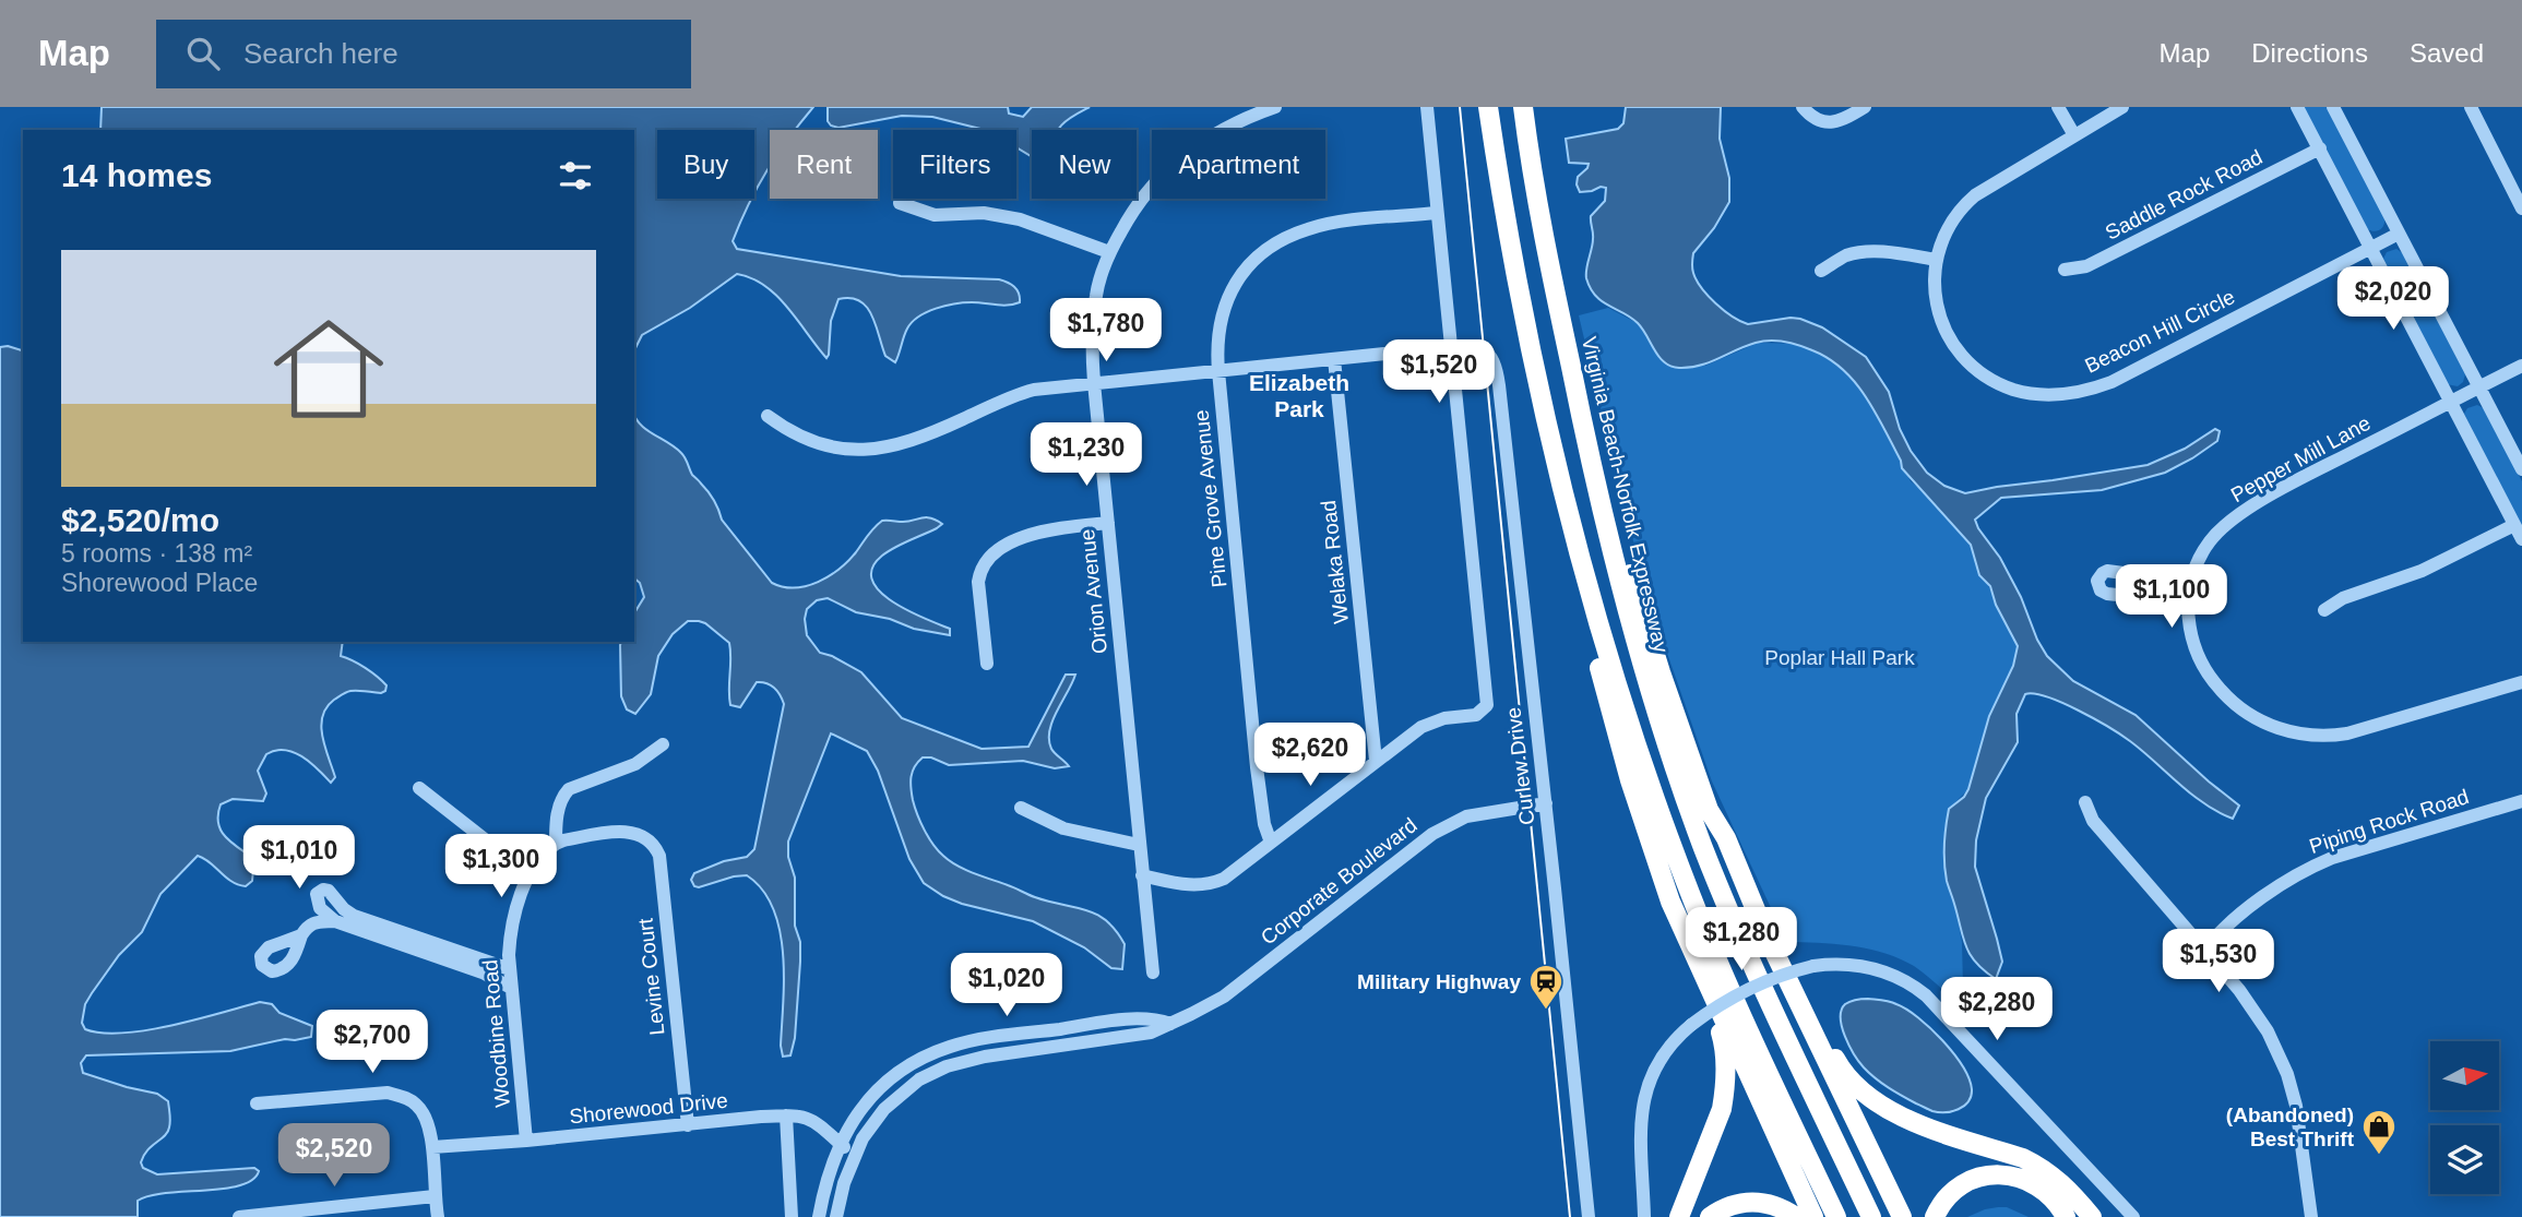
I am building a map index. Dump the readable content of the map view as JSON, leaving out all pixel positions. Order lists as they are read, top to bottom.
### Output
{
  "streets": {
    "highway": ["Virginia Beach-Norfolk Expressway"],
    "street": [
      "Saddle Rock Road",
      "Beacon Hill Circle",
      "Pepper Mill Lane",
      "Pine Grove Avenue",
      "Welaka Road",
      "Orion Avenue",
      "Curlew Drive",
      "Piping Rock Road",
      "Corporate Boulevard",
      "Levine Court",
      "Woodbine Road",
      "Shorewood Drive"
    ]
  },
  "crossings": [
    ["Pine Grove Avenue", "Curlew Drive"],
    ["Welaka Road", "Curlew Drive"],
    ["Curlew Drive", "Corporate Boulevard"],
    ["Corporate Boulevard", "Shorewood Drive"],
    ["Levine Court", "Woodbine Road"],
    ["Levine Court", "Shorewood Drive"],
    ["Woodbine Road", "Shorewood Drive"]
  ],
  "districts": ["Elizabeth Park"],
  "parks": ["Poplar Hall Park"],
  "places": {
    "station": ["Military Highway"],
    "shop": ["(Abandoned) Best Thrift"]
  },
  "north": "right",
  "page": {
    "header": "Map",
    "search": "Search here",
    "nav": ["Map", "Directions", "Saved"],
    "chip": [
      "Buy",
      "Rent",
      "Filters",
      "New",
      "Apartment"
    ],
    "heading": "14 homes",
    "list": [
      {
        "name": "$2,520/mo",
        "note": "5 rooms · 138 m² · Shorewood Place"
      }
    ],
    "price": [
      "$2,020",
      "$1,780",
      "$1,520",
      "$1,230",
      "$1,100",
      "$2,620",
      "$1,010",
      "$1,300",
      "$1,280",
      "$1,530",
      "$1,020",
      "$2,280",
      "$2,700",
      "$2,520"
    ]
  }
}
